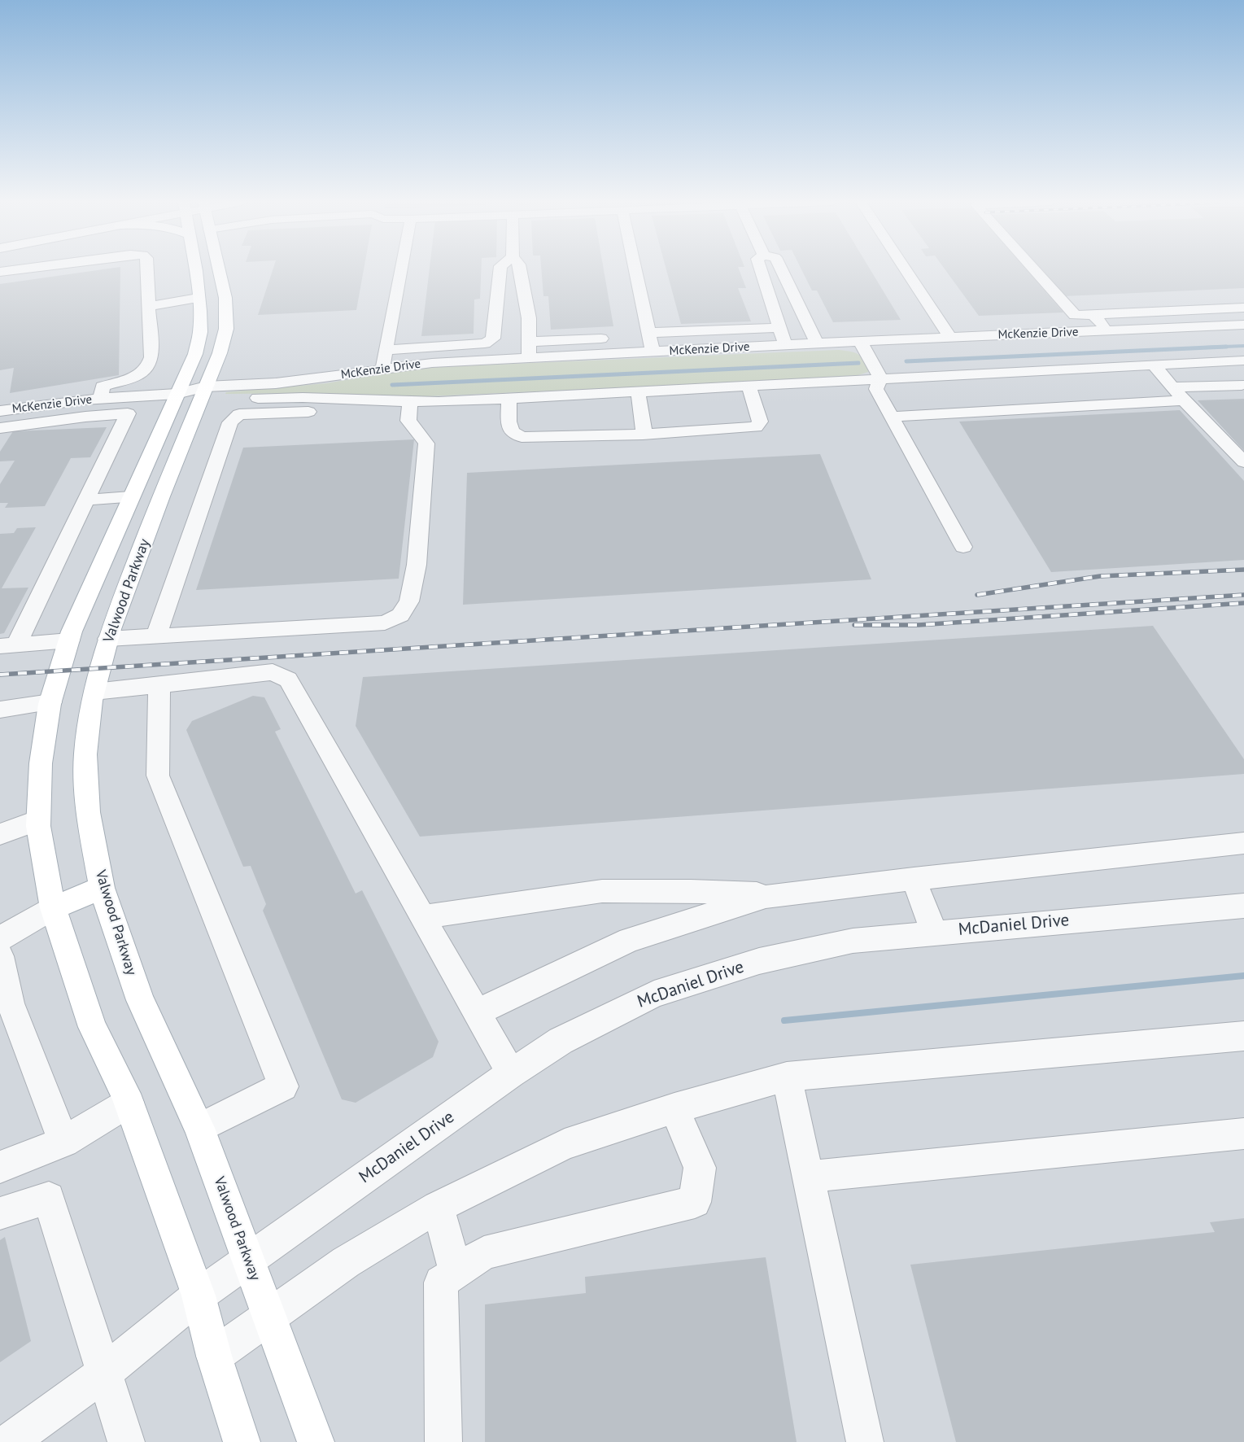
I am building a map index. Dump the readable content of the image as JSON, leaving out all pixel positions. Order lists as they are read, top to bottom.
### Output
{
  "streets": {
    "main road": ["Valwood Parkway"],
    "street": ["McKenzie Drive", "McDaniel Drive"]
  },
  "crossings": [
    ["McKenzie Drive", "Valwood Parkway"],
    ["Valwood Parkway", "McDaniel Drive"]
  ]
}
